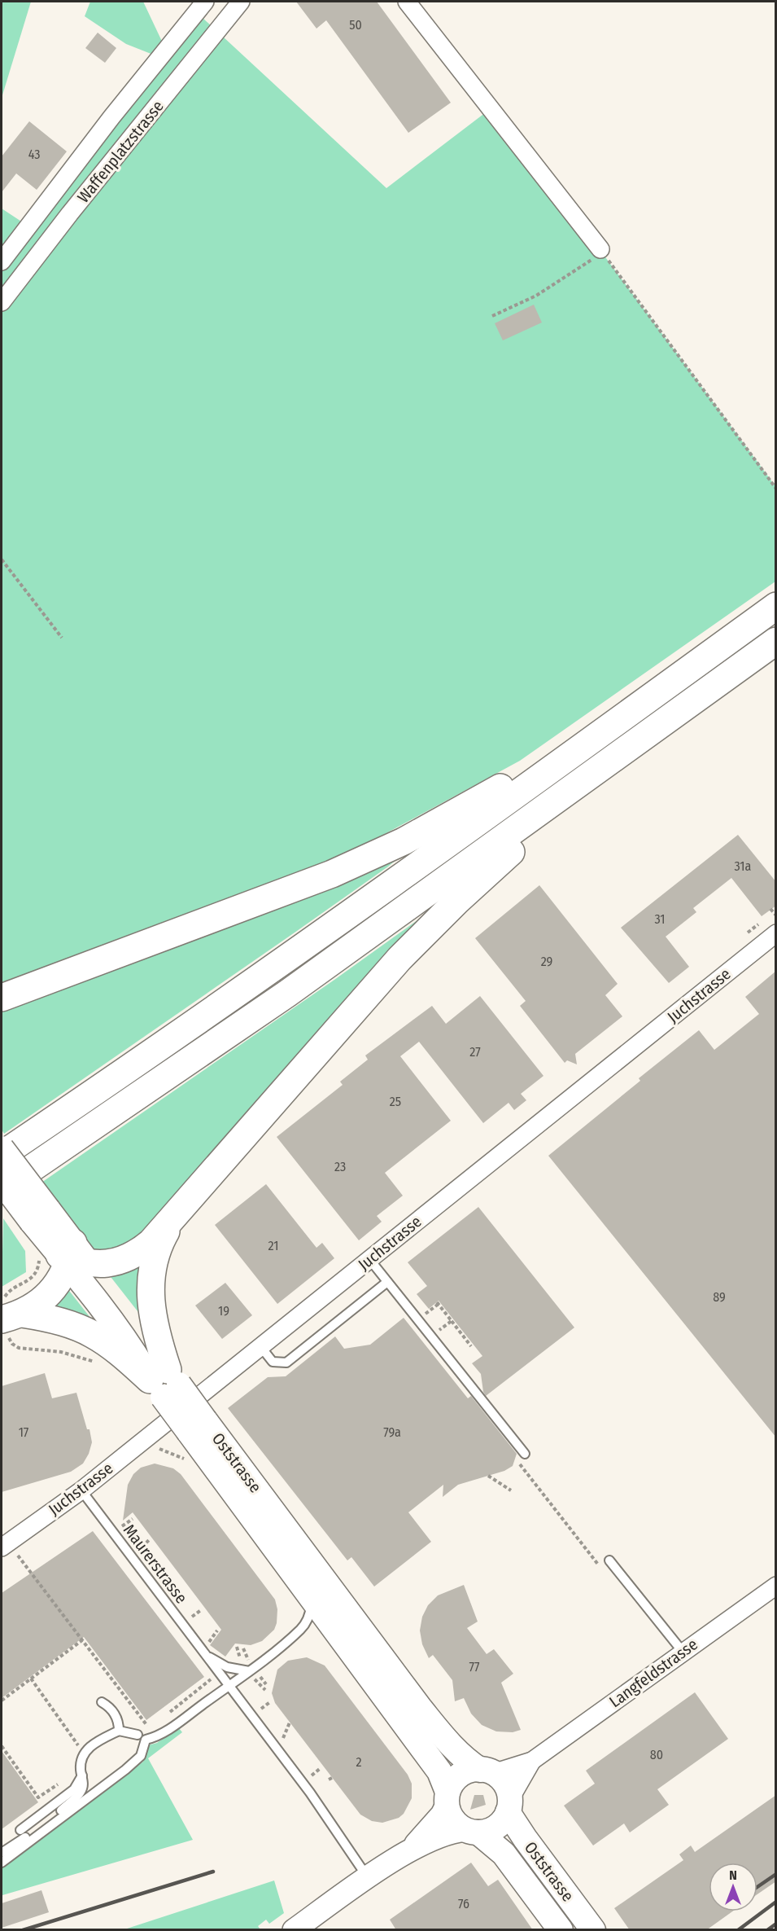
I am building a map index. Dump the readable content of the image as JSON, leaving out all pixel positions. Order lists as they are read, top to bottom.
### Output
{
  "streets": {
    "main road": ["Oststrasse"],
    "street": ["Waffenplatzstrasse", "Juchstrasse", "Langfeldstrasse"],
    "lane": ["Maurerstrasse"]
  },
  "crossings": [
    ["Juchstrasse", "Maurerstrasse"],
    ["Oststrasse", "Langfeldstrasse"]
  ],
  "house_numbers": [
    "50",
    "43",
    "31a",
    "31",
    "29",
    "27",
    "25",
    "23",
    "21",
    "89",
    "19",
    "17",
    "79a",
    "77",
    "80",
    "2",
    "76"
  ],
  "north": "top"
}
